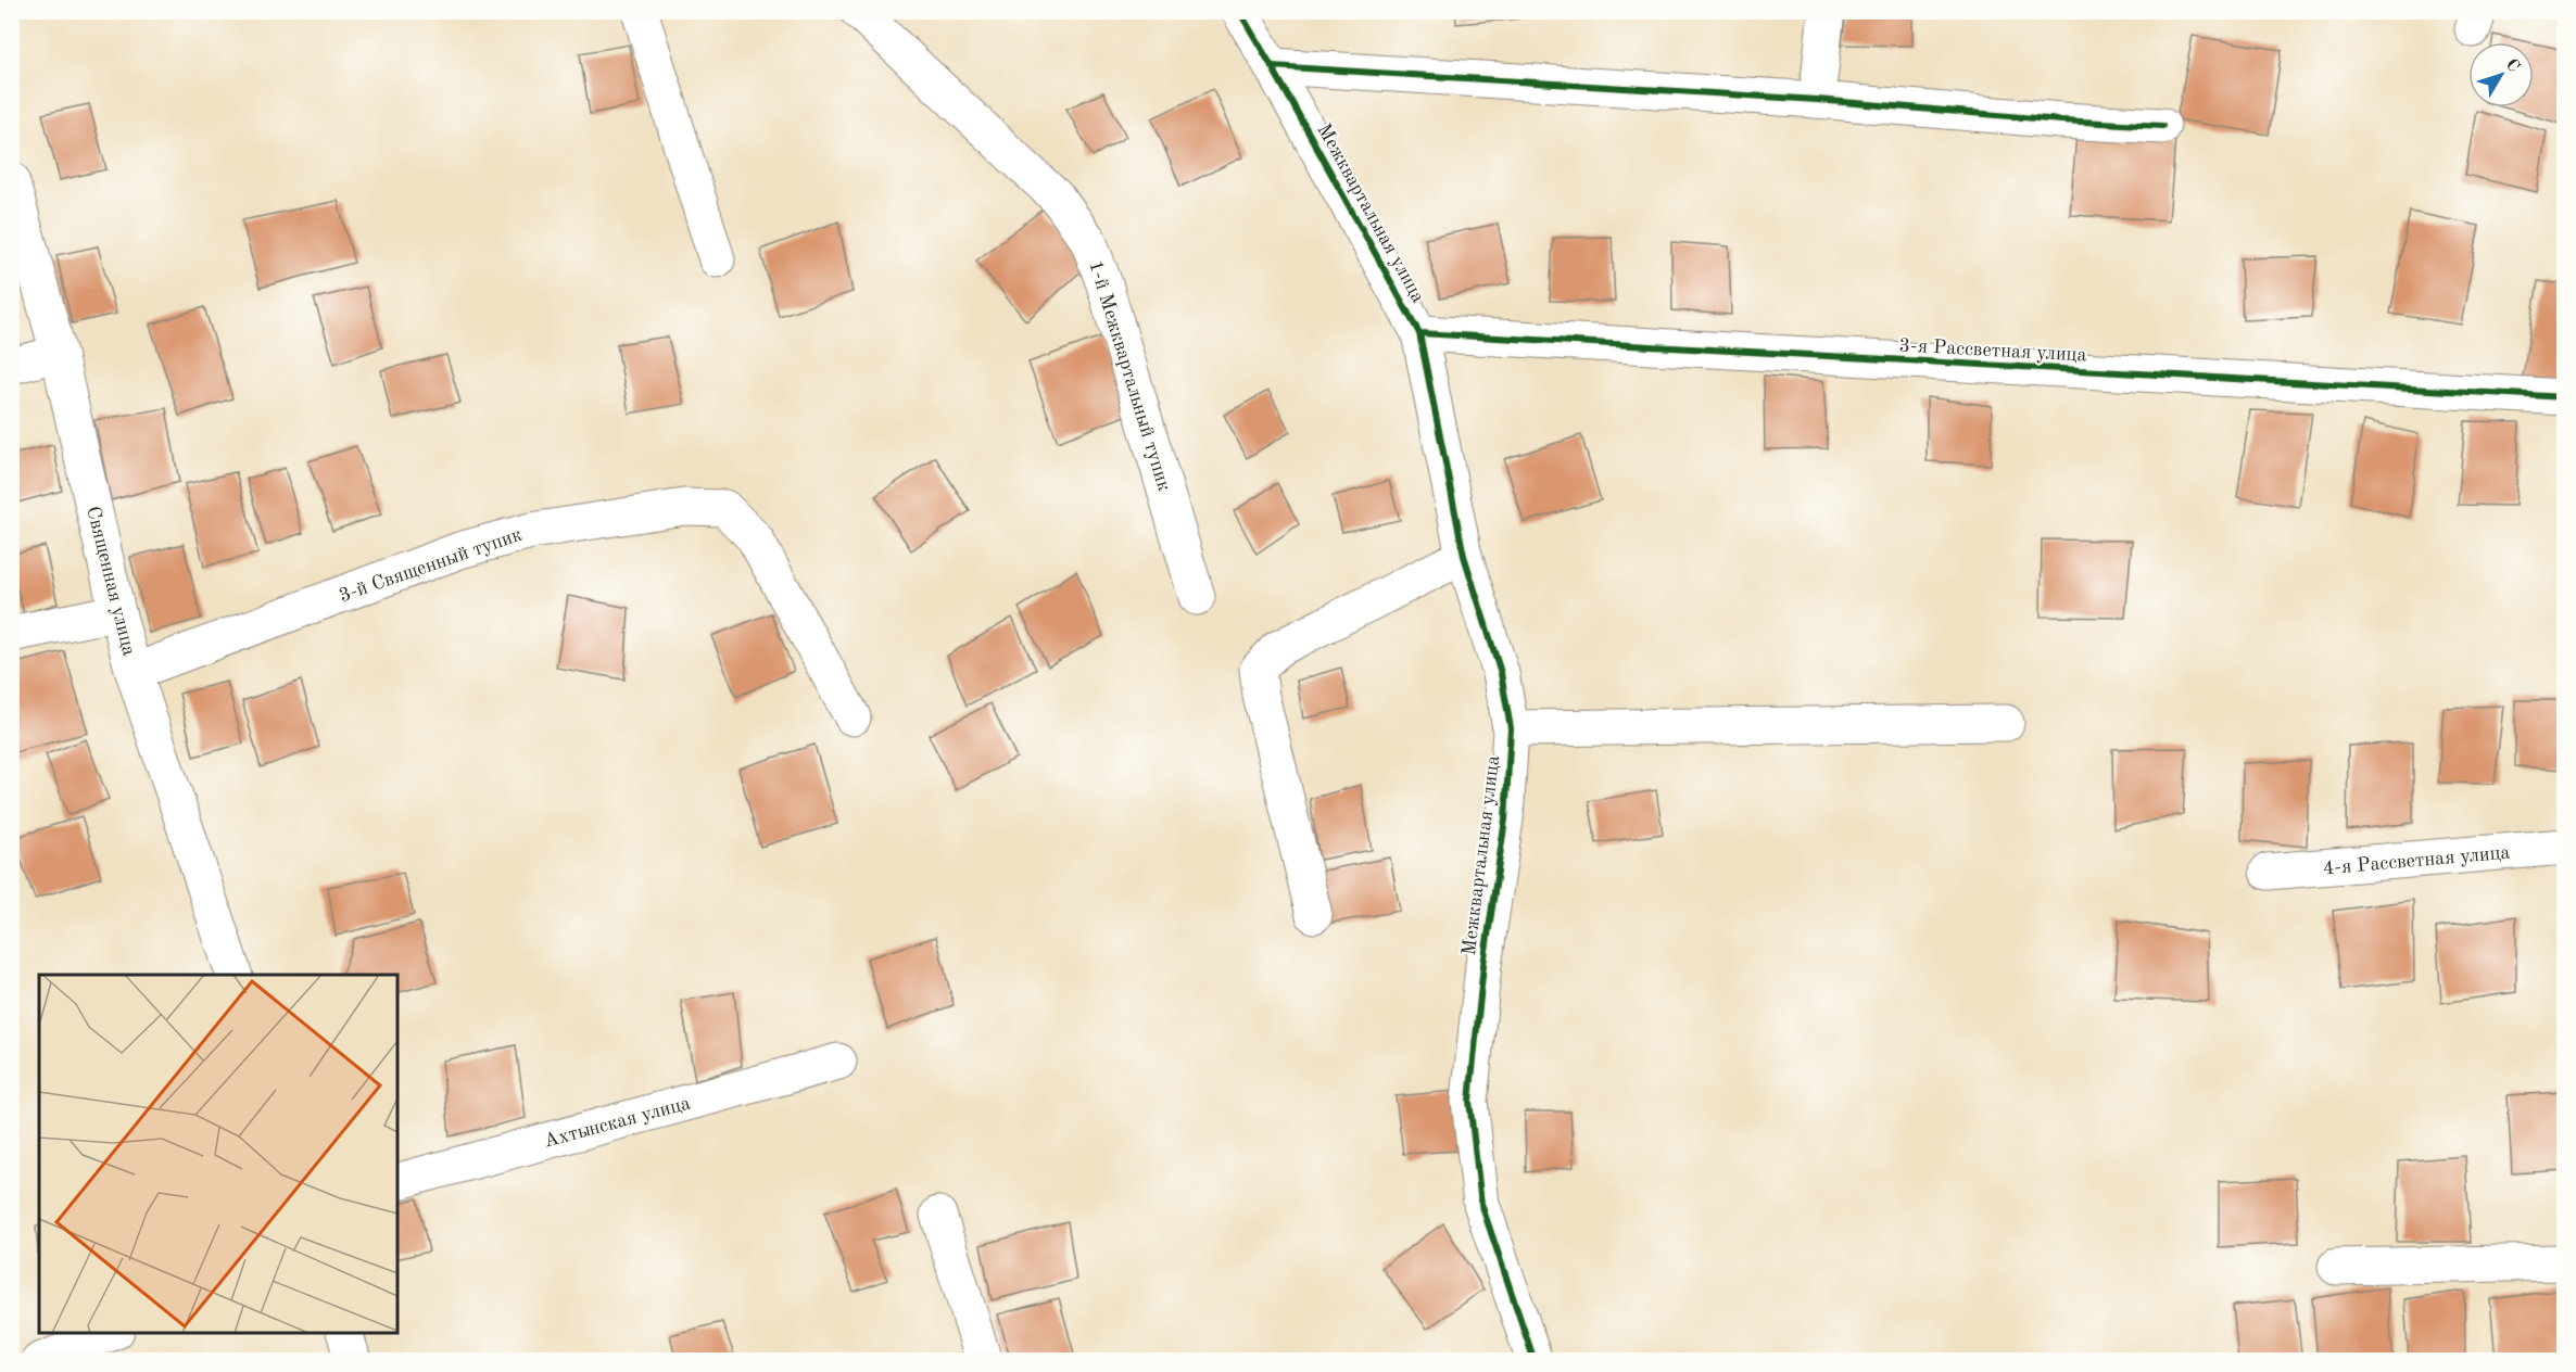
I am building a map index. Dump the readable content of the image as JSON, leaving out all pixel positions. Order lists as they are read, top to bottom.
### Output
{
  "streets": {
    "street": [
      "Межквартальная улица",
      "3-я Рассветная улица",
      "1-й Межквартальный тупик",
      "3-й Священный тупик",
      "Священная улица",
      "4-я Рассветная улица",
      "Ахтынская улица"
    ]
  },
  "crossings": [
    ["Межквартальная улица", "3-я Рассветная улица"],
    ["3-й Священный тупик", "Священная улица"]
  ],
  "north": "top right"
}
